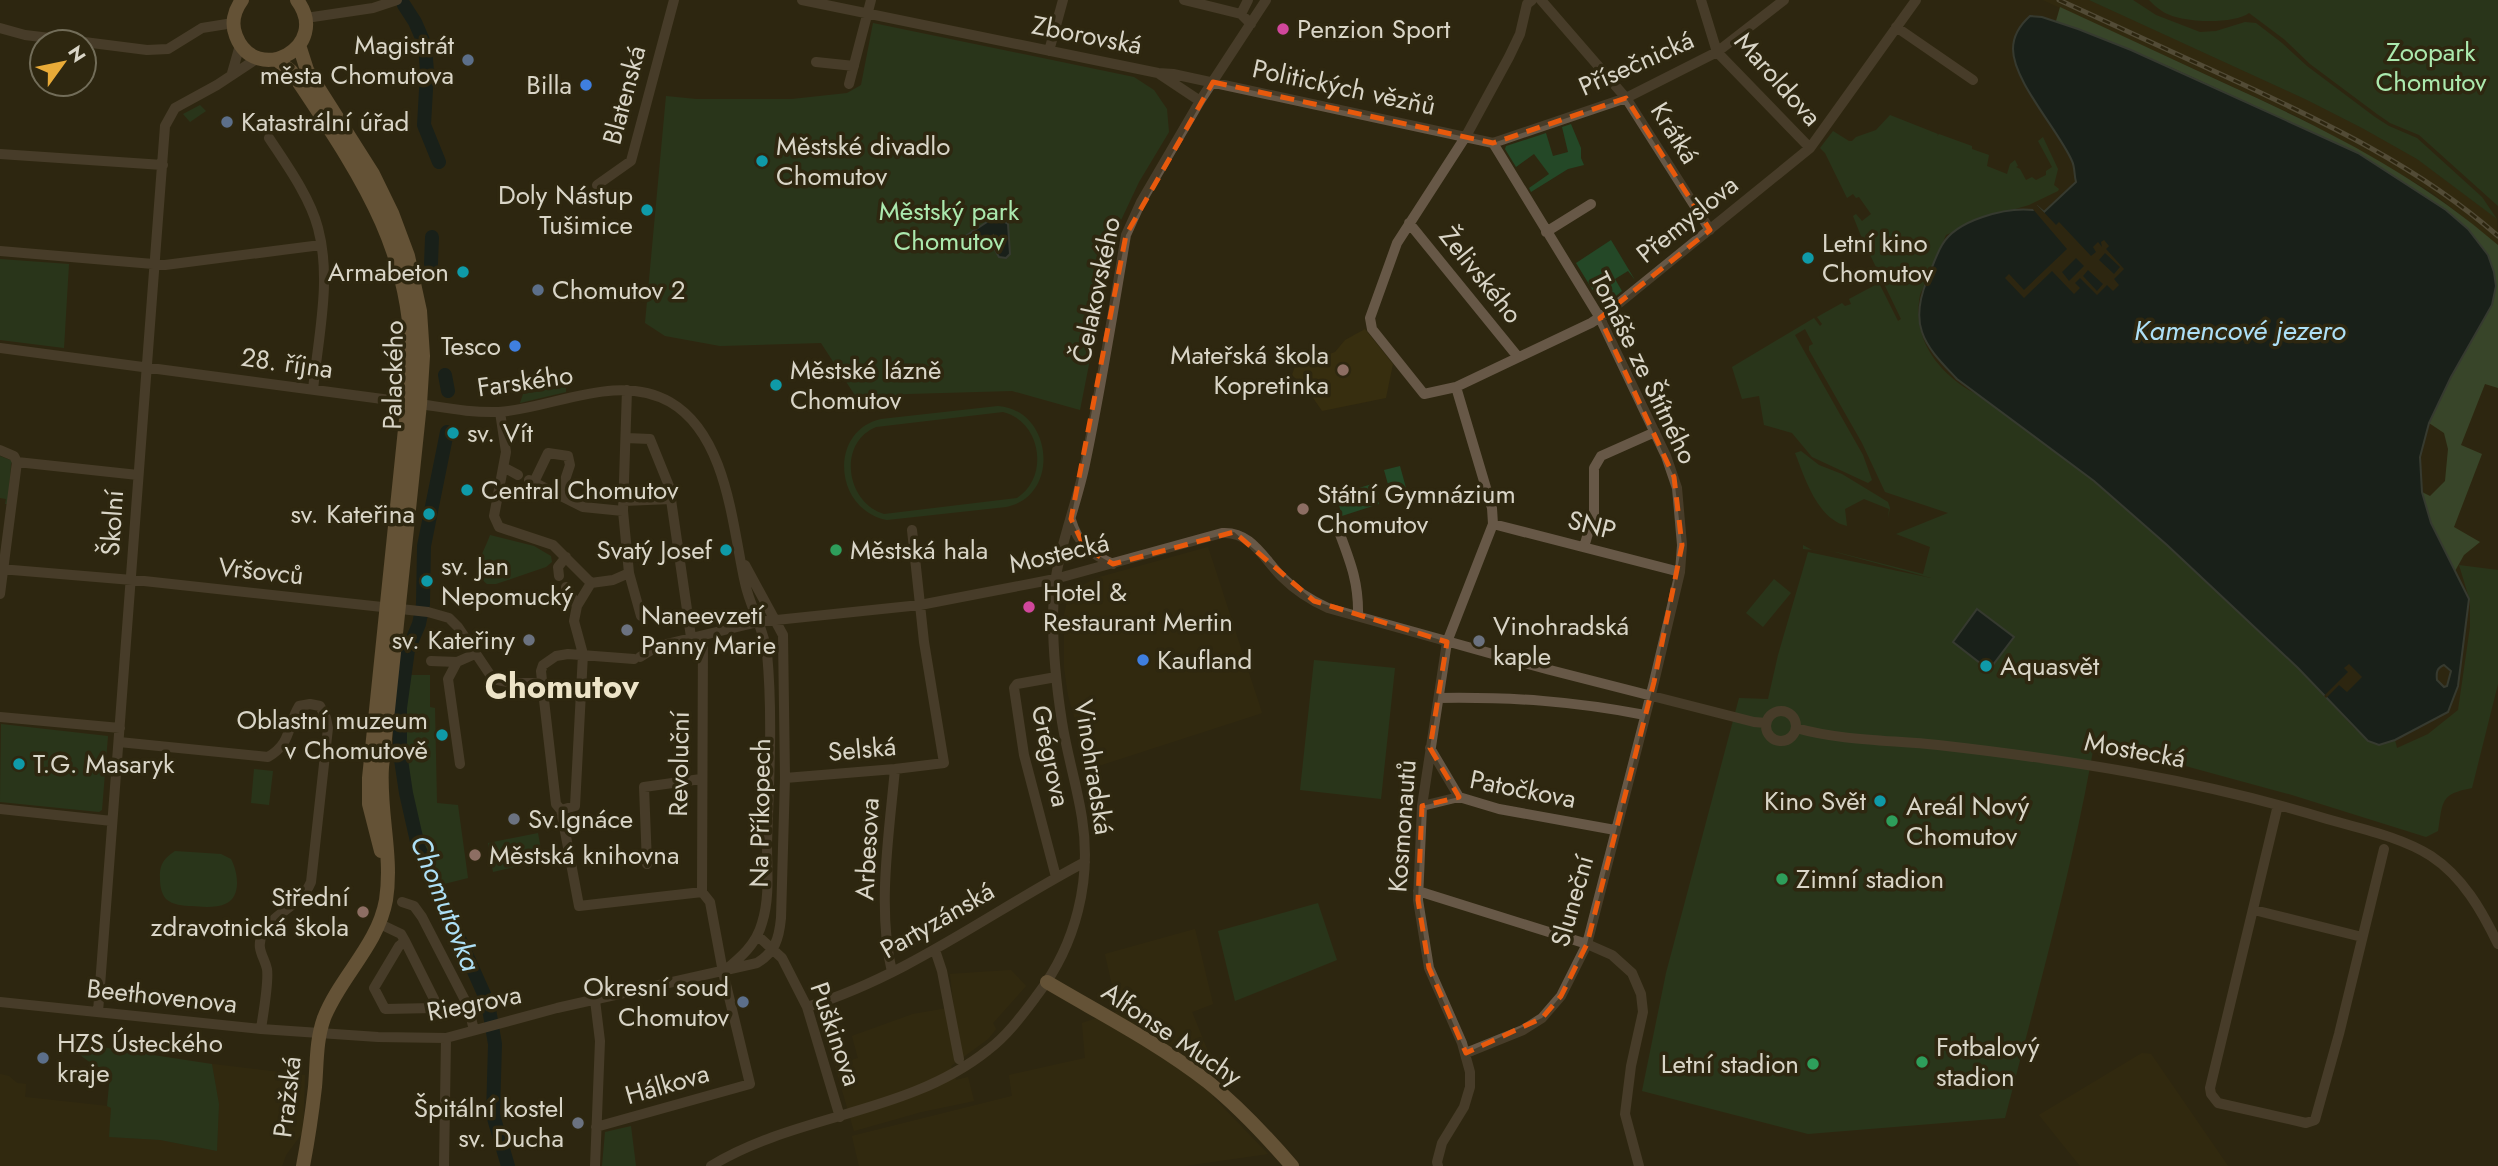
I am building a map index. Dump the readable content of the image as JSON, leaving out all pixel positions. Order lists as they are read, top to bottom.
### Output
{
  "streets": {
    "main road": ["Palackého", "Alfonse Muchy", "Pražská"],
    "street": [
      "Zborovská",
      "Přísečnická",
      "Maroldova",
      "Politických vězňů",
      "Blatenská",
      "Krátká",
      "Přemyslova",
      "Želivského",
      "Čelakovského",
      "28. října",
      "Tomáše ze Štítného",
      "Farského",
      "Školní",
      "SNP",
      "Mostecká",
      "Vršovců",
      "Selská",
      "Grégrova",
      "Revoluční",
      "Vinohradská",
      "Patočkova",
      "Na Příkopech",
      "Kosmonautů",
      "Arbesova",
      "Sluneční",
      "Partyzánská",
      "Beethovenova",
      "Riegrova",
      "Puškinova",
      "Hálkova"
    ]
  },
  "crossings": [
    ["Zborovská", "Politických vězňů"],
    ["Zborovská", "Čelakovského"],
    ["Přísečnická", "Maroldova"],
    ["Přísečnická", "Krátká"],
    ["Přísečnická", "Tomáše ze Štítného"],
    ["Maroldova", "Přemyslova"],
    ["Politických vězňů", "Čelakovského"],
    ["Krátká", "Přemyslova"],
    ["Přemyslova", "Želivského"],
    ["Přemyslova", "Tomáše ze Štítného"],
    ["Čelakovského", "Mostecká"],
    ["Čelakovského", "Vinohradská"],
    ["28. října", "Palackého"],
    ["28. října", "Farského"],
    ["28. října", "Školní"],
    ["Tomáše ze Štítného", "SNP"],
    ["Tomáše ze Štítného", "Mostecká"],
    ["Tomáše ze Štítného", "Sluneční"],
    ["Palackého", "Farského"],
    ["Palackého", "Vršovců"],
    ["Palackého", "Beethovenova"],
    ["Palackého", "Riegrova"],
    ["Palackého", "Pražská"],
    ["Školní", "Vršovců"],
    ["Školní", "Beethovenova"],
    ["SNP", "Kosmonautů"],
    ["Mostecká", "Selská"],
    ["Mostecká", "Revoluční"],
    ["Mostecká", "Vinohradská"],
    ["Mostecká", "Na Příkopech"],
    ["Mostecká", "Kosmonautů"],
    ["Mostecká", "Sluneční"],
    ["Selská", "Na Příkopech"],
    ["Selská", "Arbesova"],
    ["Grégrova", "Vinohradská"],
    ["Grégrova", "Partyzánská"],
    ["Revoluční", "Na Příkopech"],
    ["Revoluční", "Hálkova"],
    ["Vinohradská", "Partyzánská"],
    ["Vinohradská", "Puškinova"],
    ["Vinohradská", "Alfonse Muchy"],
    ["Patočkova", "Kosmonautů"],
    ["Patočkova", "Sluneční"],
    ["Na Příkopech", "Puškinova"],
    ["Kosmonautů", "Sluneční"],
    ["Arbesova", "Partyzánská"],
    ["Partyzánská", "Puškinova"],
    ["Beethovenova", "Riegrova"],
    ["Beethovenova", "Pražská"],
    ["Riegrova", "Hálkova"],
    ["Riegrova", "Pražská"]
  ],
  "districts": ["Chomutov"],
  "water": ["Kamencové jezero", "Chomutovka"],
  "parks": ["Zoopark Chomutov", "Městský park Chomutov"],
  "places": [
    "Penzion Sport",
    "Magistrát města Chomutova",
    "Billa",
    "Katastrální úřad",
    "Městské divadlo Chomutov",
    "Doly Nástup Tušimice",
    "Letní kino Chomutov",
    "Armabeton",
    "Chomutov 2",
    "Tesco",
    "Mateřská škola Kopretinka",
    "Městské lázně Chomutov",
    "sv. Vít",
    "Central Chomutov",
    "Státní Gymnázium Chomutov",
    "sv. Kateřina",
    "Svatý Josef",
    "Městská hala",
    "sv. Jan Nepomucký",
    "Hotel & Restaurant Mertin",
    "Naneevzetí Panny Marie",
    "sv. Kateřiny",
    "Vinohradská kaple",
    "Kaufland",
    "Aquasvět",
    "Oblastní muzeum v Chomutově",
    "T.G. Masaryk",
    "Kino Svět",
    "Sv.Ignáce",
    "Areál Nový Chomutov",
    "Městská knihovna",
    "Zimní stadion",
    "Střední zdravotnická škola",
    "Okresní soud Chomutov",
    "HZS Ústeckého kraje",
    "Fotbalový stadion",
    "Letní stadion",
    "Špitální kostel sv. Ducha"
  ],
  "north": "top right"
}
